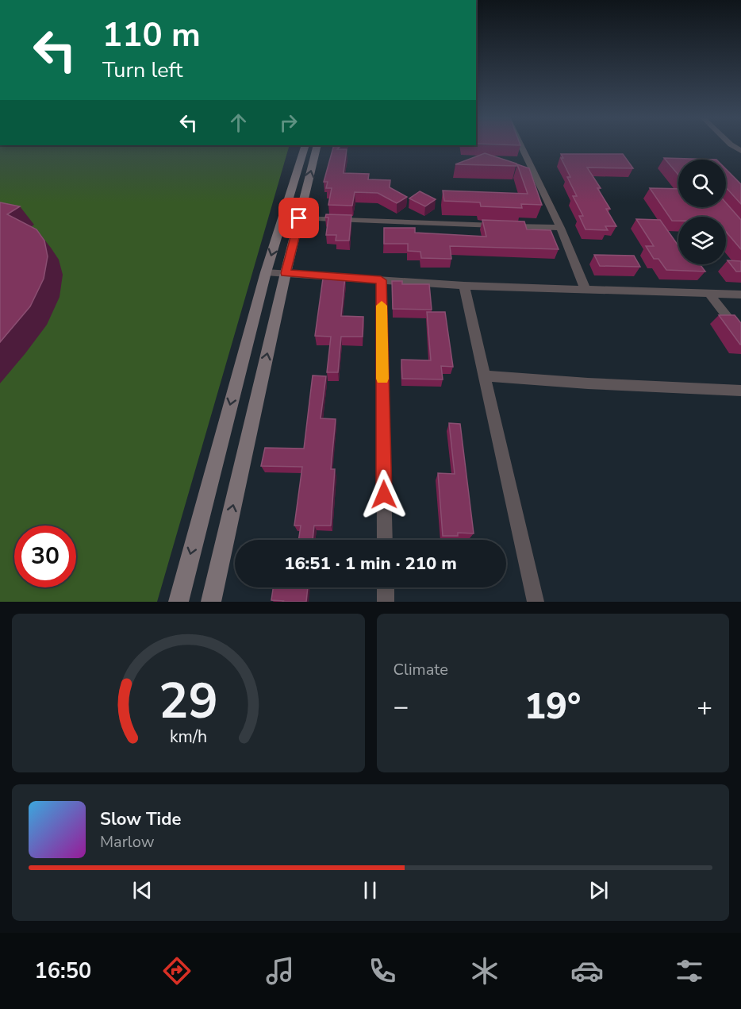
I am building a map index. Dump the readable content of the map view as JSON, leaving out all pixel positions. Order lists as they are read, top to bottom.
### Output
{
  "page": {
    "turn": ["110 m", "Turn left"],
    "limit": "30",
    "trip": "16:51 · 1 min · 210 m",
    "tile": "Climate",
    "heat": ["−", "19°", "+"],
    "song": ["Slow Tide", "Marlow"],
    "tabs": "16:50",
    "gauge": ["29", "km/h"]
  }
}
